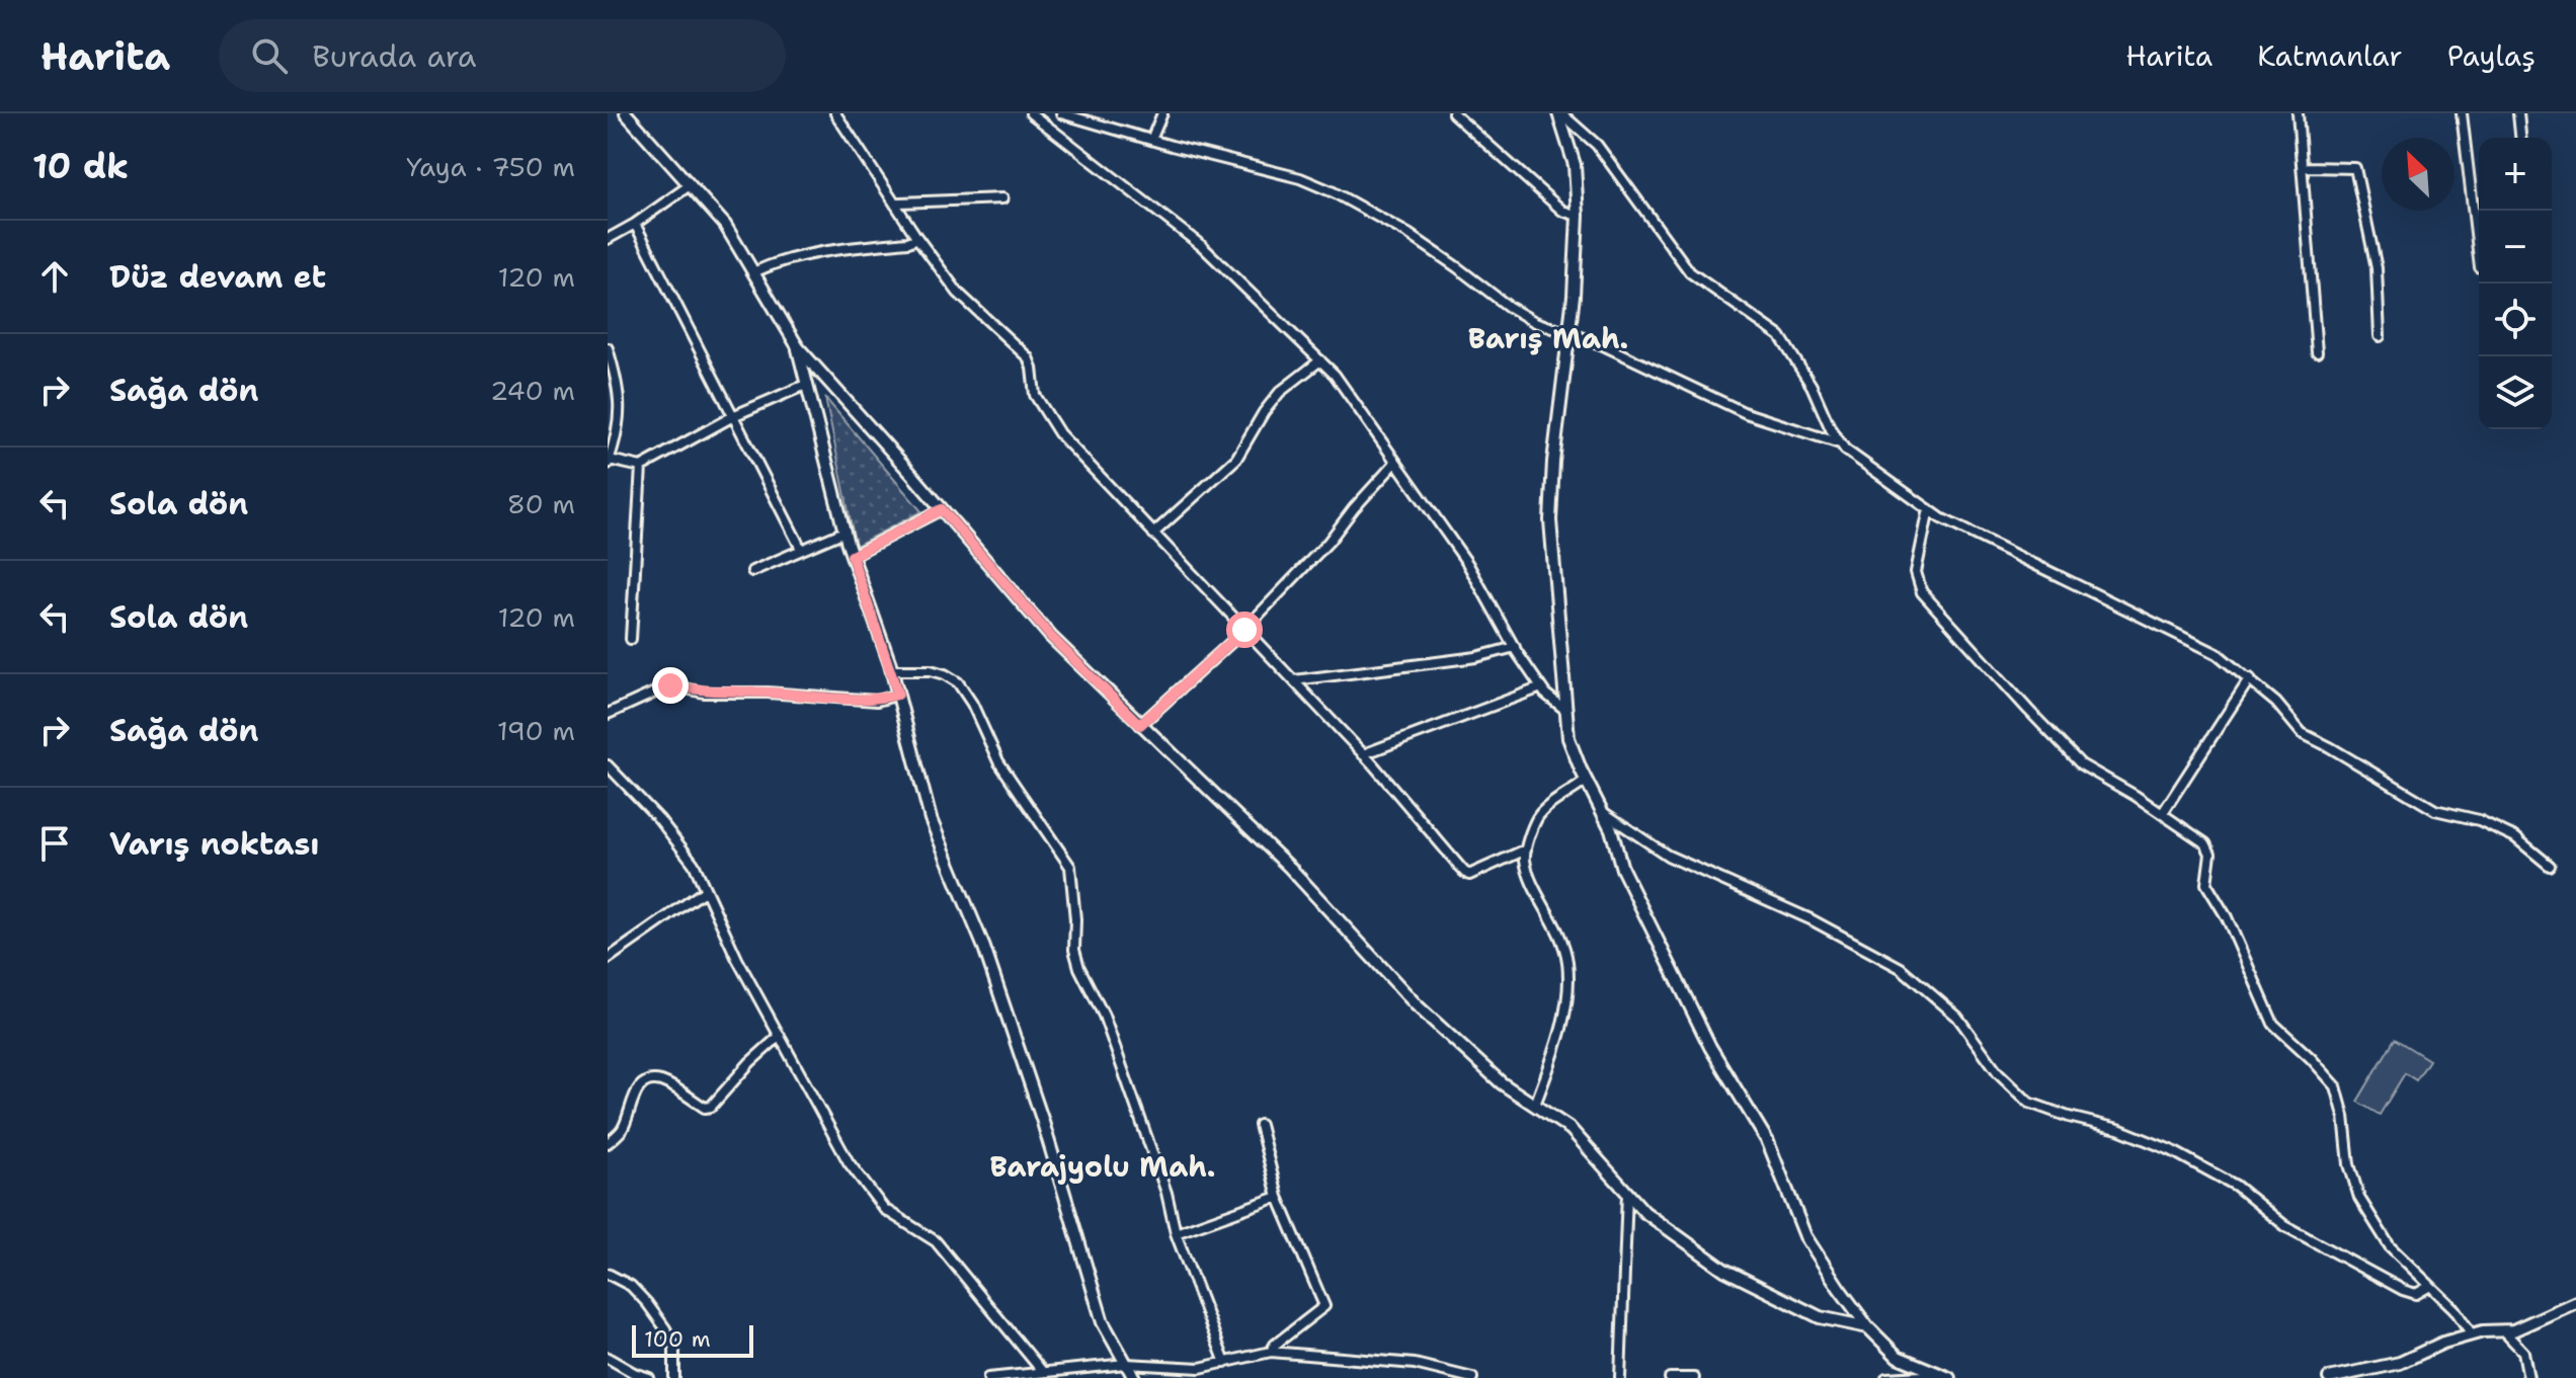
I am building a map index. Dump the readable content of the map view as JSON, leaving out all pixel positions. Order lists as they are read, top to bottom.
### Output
{
  "districts": ["Barış Mah.", "Barajyolu Mah."],
  "scale_bar": "100 m",
  "north": "top left",
  "page": {
    "header": "Harita",
    "search": "Burada ara",
    "nav": ["Harita", "Katmanlar", "Paylaş"],
    "heading": ["10 dk", "Yaya · 750 m"],
    "map_buttons": ["+", "−"],
    "list": [
      ["Düz devam et", "120 m"],
      ["Sağa dön", "240 m"],
      ["Sola dön", "80 m"],
      ["Sola dön", "120 m"],
      ["Sağa dön", "190 m"],
      "Varış noktası"
    ],
    "scale": "100 m"
  }
}
